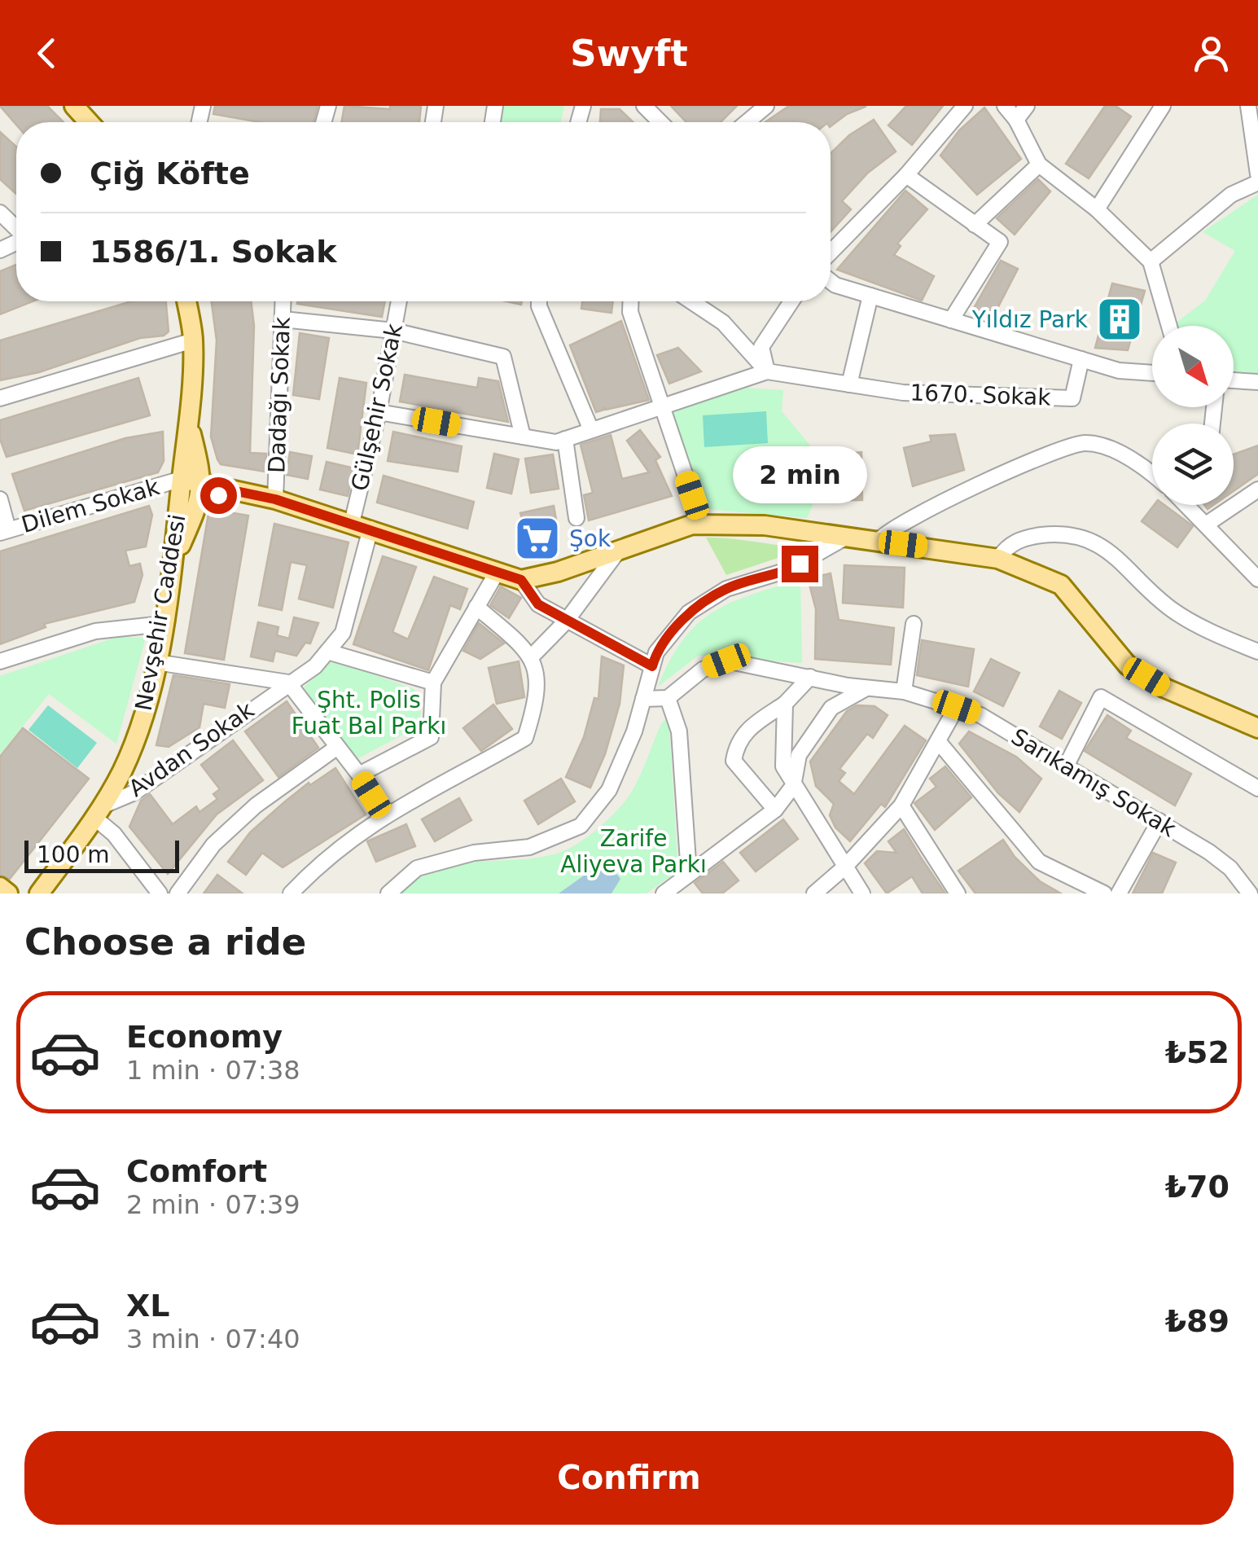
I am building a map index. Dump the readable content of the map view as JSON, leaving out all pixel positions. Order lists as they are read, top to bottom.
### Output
{
  "streets": {
    "main road": ["Nevşehir Caddesi"],
    "street": [
      "Dadağı Sokak",
      "1670. Sokak",
      "Gülşehir Sokak",
      "Dilem Sokak",
      "Avdan Sokak",
      "Sarıkamış Sokak"
    ]
  },
  "crossings": [
    ["Gülşehir Sokak", "Avdan Sokak"],
    ["Dilem Sokak", "Nevşehir Caddesi"],
    ["Nevşehir Caddesi", "Avdan Sokak"]
  ],
  "parks": ["Şht. Polis Fuat Bal Parkı", "Zarife Aliyeva Parkı"],
  "places": {
    "building": ["Yıldız Park"],
    "supermarket": ["Şok"]
  },
  "scale_bar": "100 m",
  "north": "bottom right",
  "page": {
    "header": "Swyft",
    "banner": ["Çiğ Köfte", "1586/1. Sokak"],
    "bubble": "2 min",
    "scale": "100 m",
    "heading": "Choose a ride",
    "list": [
      {
        "name": "Economy",
        "note": "1 min · 07:38",
        "value": "₺52"
      },
      {
        "name": "Comfort",
        "note": "2 min · 07:39",
        "value": "₺70"
      },
      {
        "name": "XL",
        "note": "3 min · 07:40",
        "value": "₺89"
      }
    ],
    "buttons": "Confirm"
  }
}
